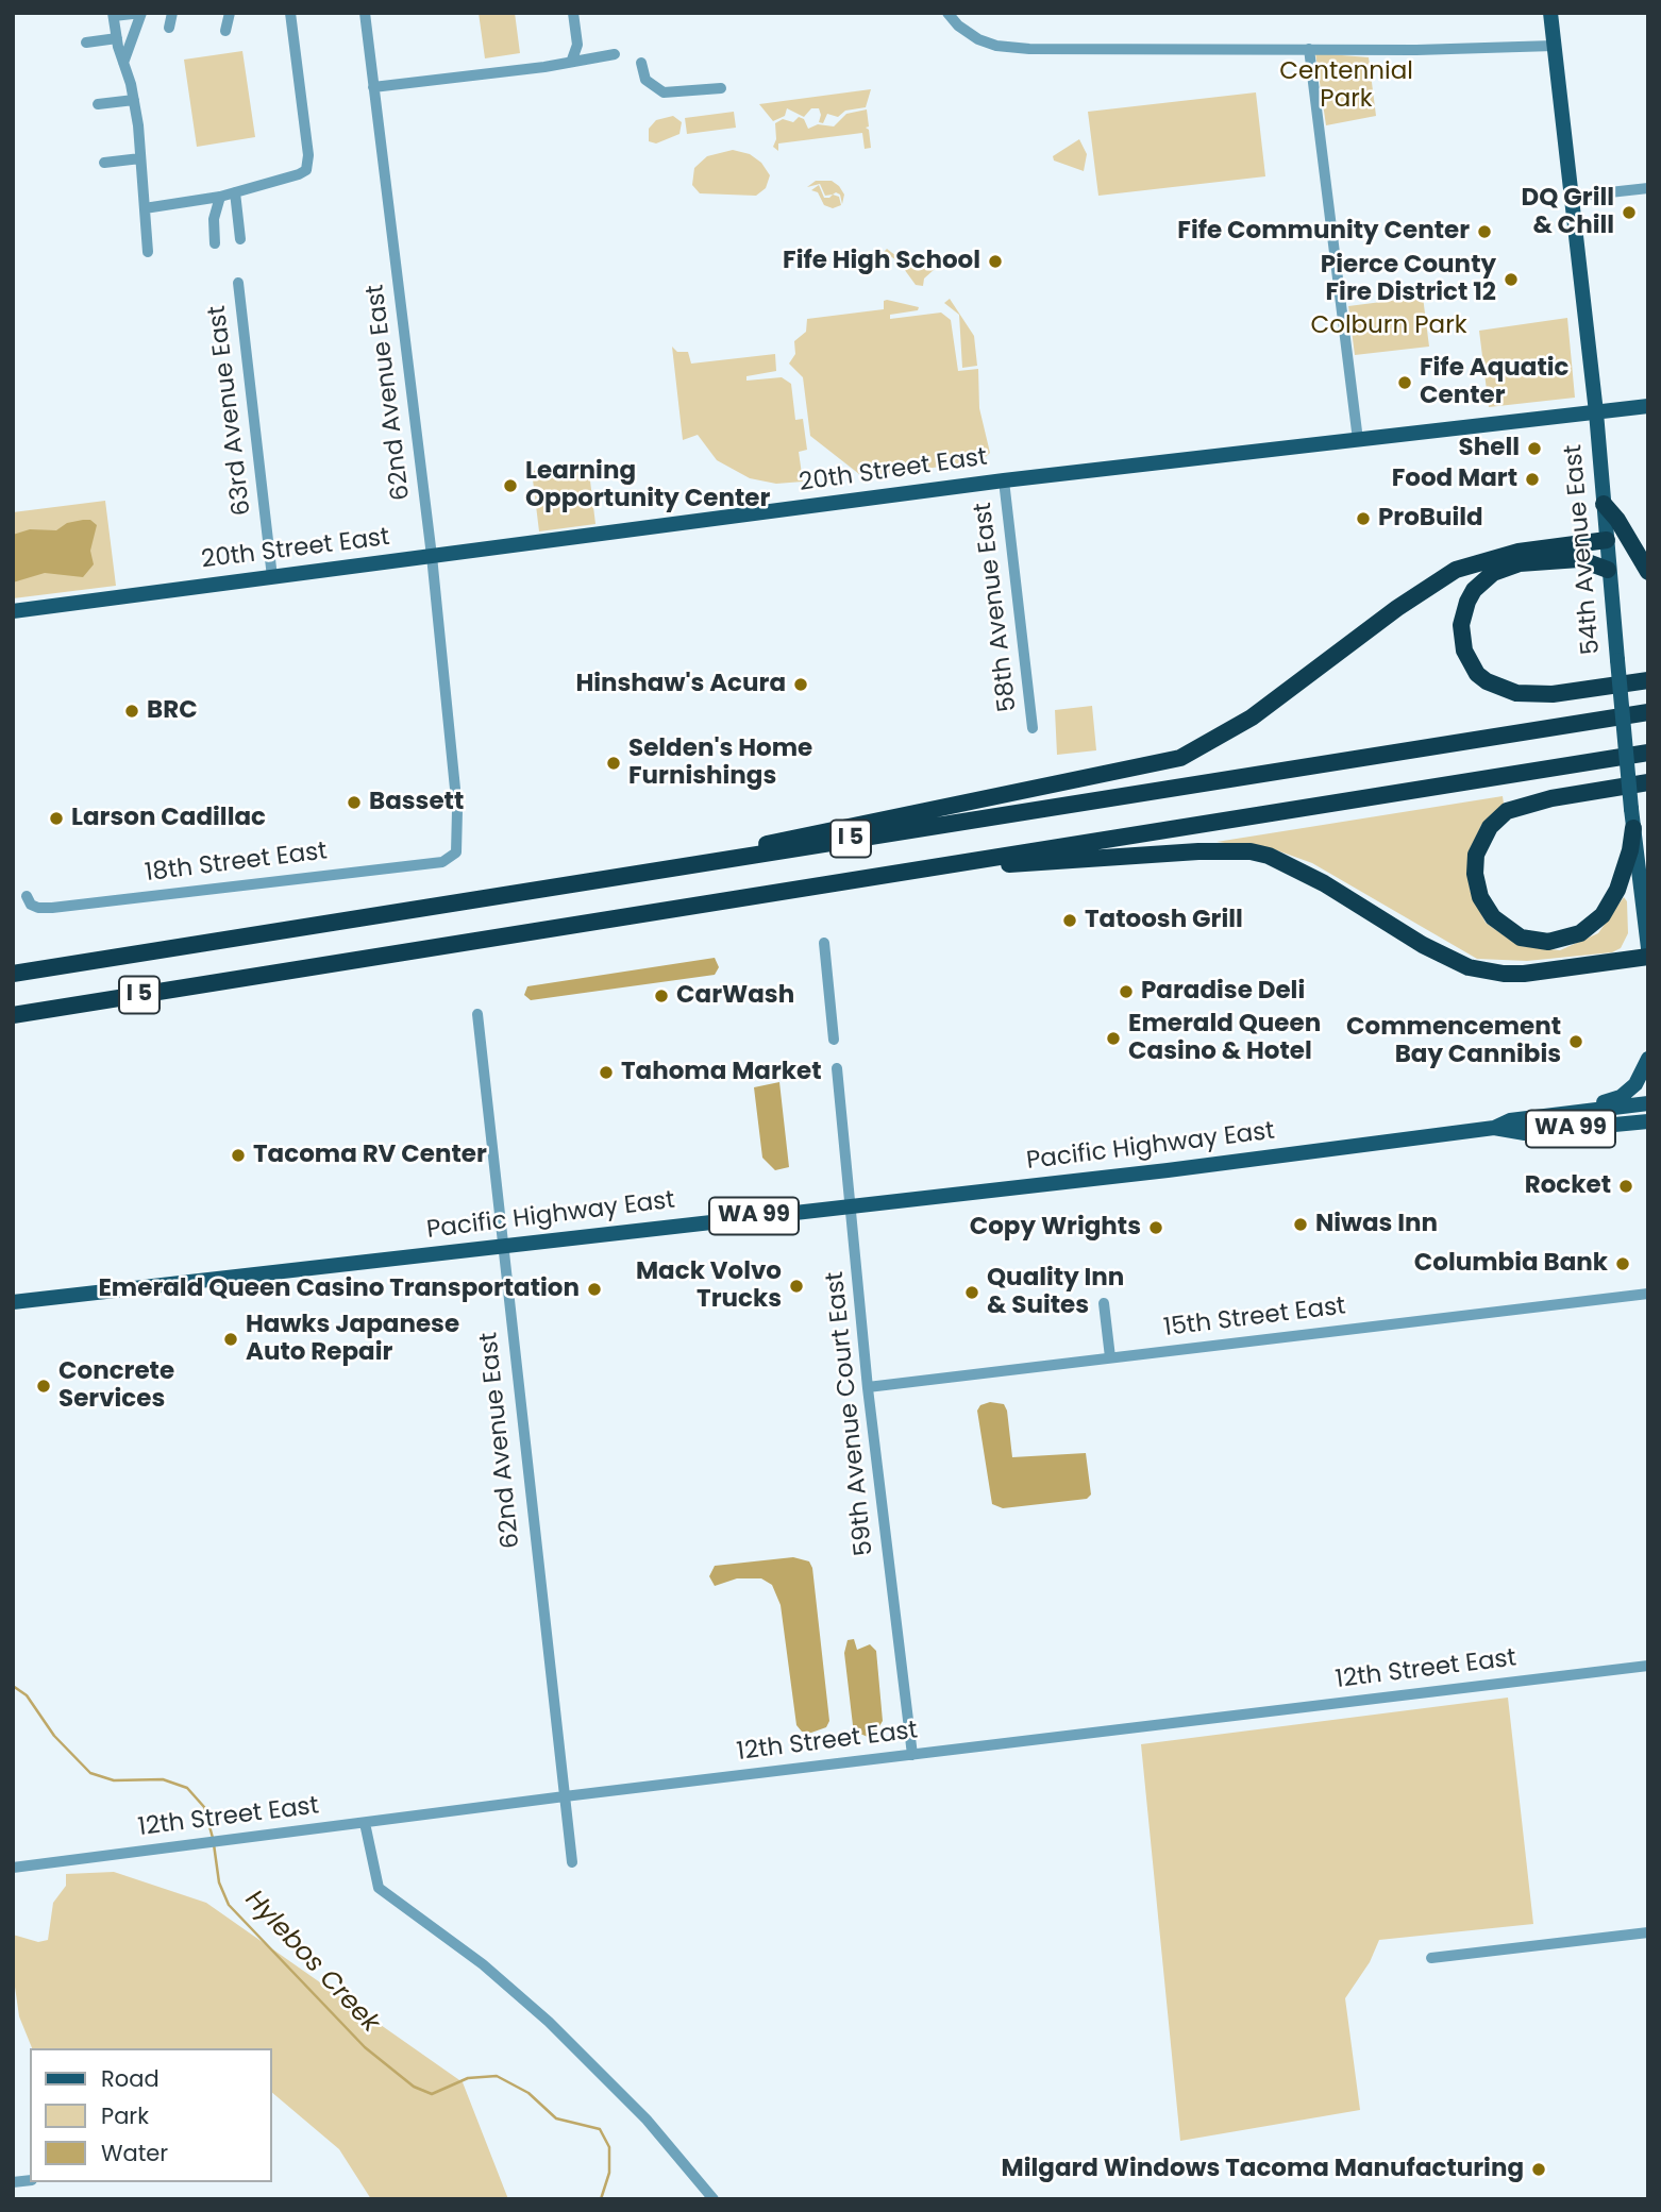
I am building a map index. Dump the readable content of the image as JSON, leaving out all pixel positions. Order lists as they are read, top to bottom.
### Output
{
  "streets": {
    "highway": ["I 5"],
    "main road": [
      "20th Street East",
      "54th Avenue East",
      "WA 99",
      "Pacific Highway East"
    ],
    "street": [
      "62nd Avenue East",
      "63rd Avenue East",
      "58th Avenue East",
      "18th Street East",
      "15th Street East",
      "59th Avenue Court East",
      "12th Street East"
    ]
  },
  "crossings": [
    ["62nd Avenue East", "20th Street East"],
    ["62nd Avenue East", "18th Street East"],
    ["62nd Avenue East", "Pacific Highway East"],
    ["62nd Avenue East", "12th Street East"],
    ["63rd Avenue East", "20th Street East"],
    ["20th Street East", "54th Avenue East"],
    ["20th Street East", "58th Avenue East"],
    ["Pacific Highway East", "59th Avenue Court East"],
    ["15th Street East", "59th Avenue Court East"],
    ["59th Avenue Court East", "12th Street East"]
  ],
  "water": ["Hylebos Creek"],
  "parks": ["Centennial Park", "Colburn Park"],
  "places": [
    "DQ Grill & Chill",
    "Fife Community Center",
    "Fife High School",
    "Pierce County Fire District 12",
    "Fife Aquatic Center",
    "Shell",
    "Food Mart",
    "Learning Opportunity Center",
    "ProBuild",
    "Hinshaw's Acura",
    "BRC",
    "Selden's Home Furnishings",
    "Bassett",
    "Larson Cadillac",
    "Tatoosh Grill",
    "Paradise Deli",
    "CarWash",
    "Emerald Queen Casino & Hotel",
    "Commencement Bay Cannibis",
    "Tahoma Market",
    "Tacoma RV Center",
    "Rocket",
    "Niwas Inn",
    "Copy Wrights",
    "Columbia Bank",
    "Mack Volvo Trucks",
    "Emerald Queen Casino Transportation",
    "Quality Inn & Suites",
    "Hawks Japanese Auto Repair",
    "Concrete Services",
    "Milgard Windows Tacoma Manufacturing"
  ],
  "legend": ["Road", "Park", "Water"]
}
